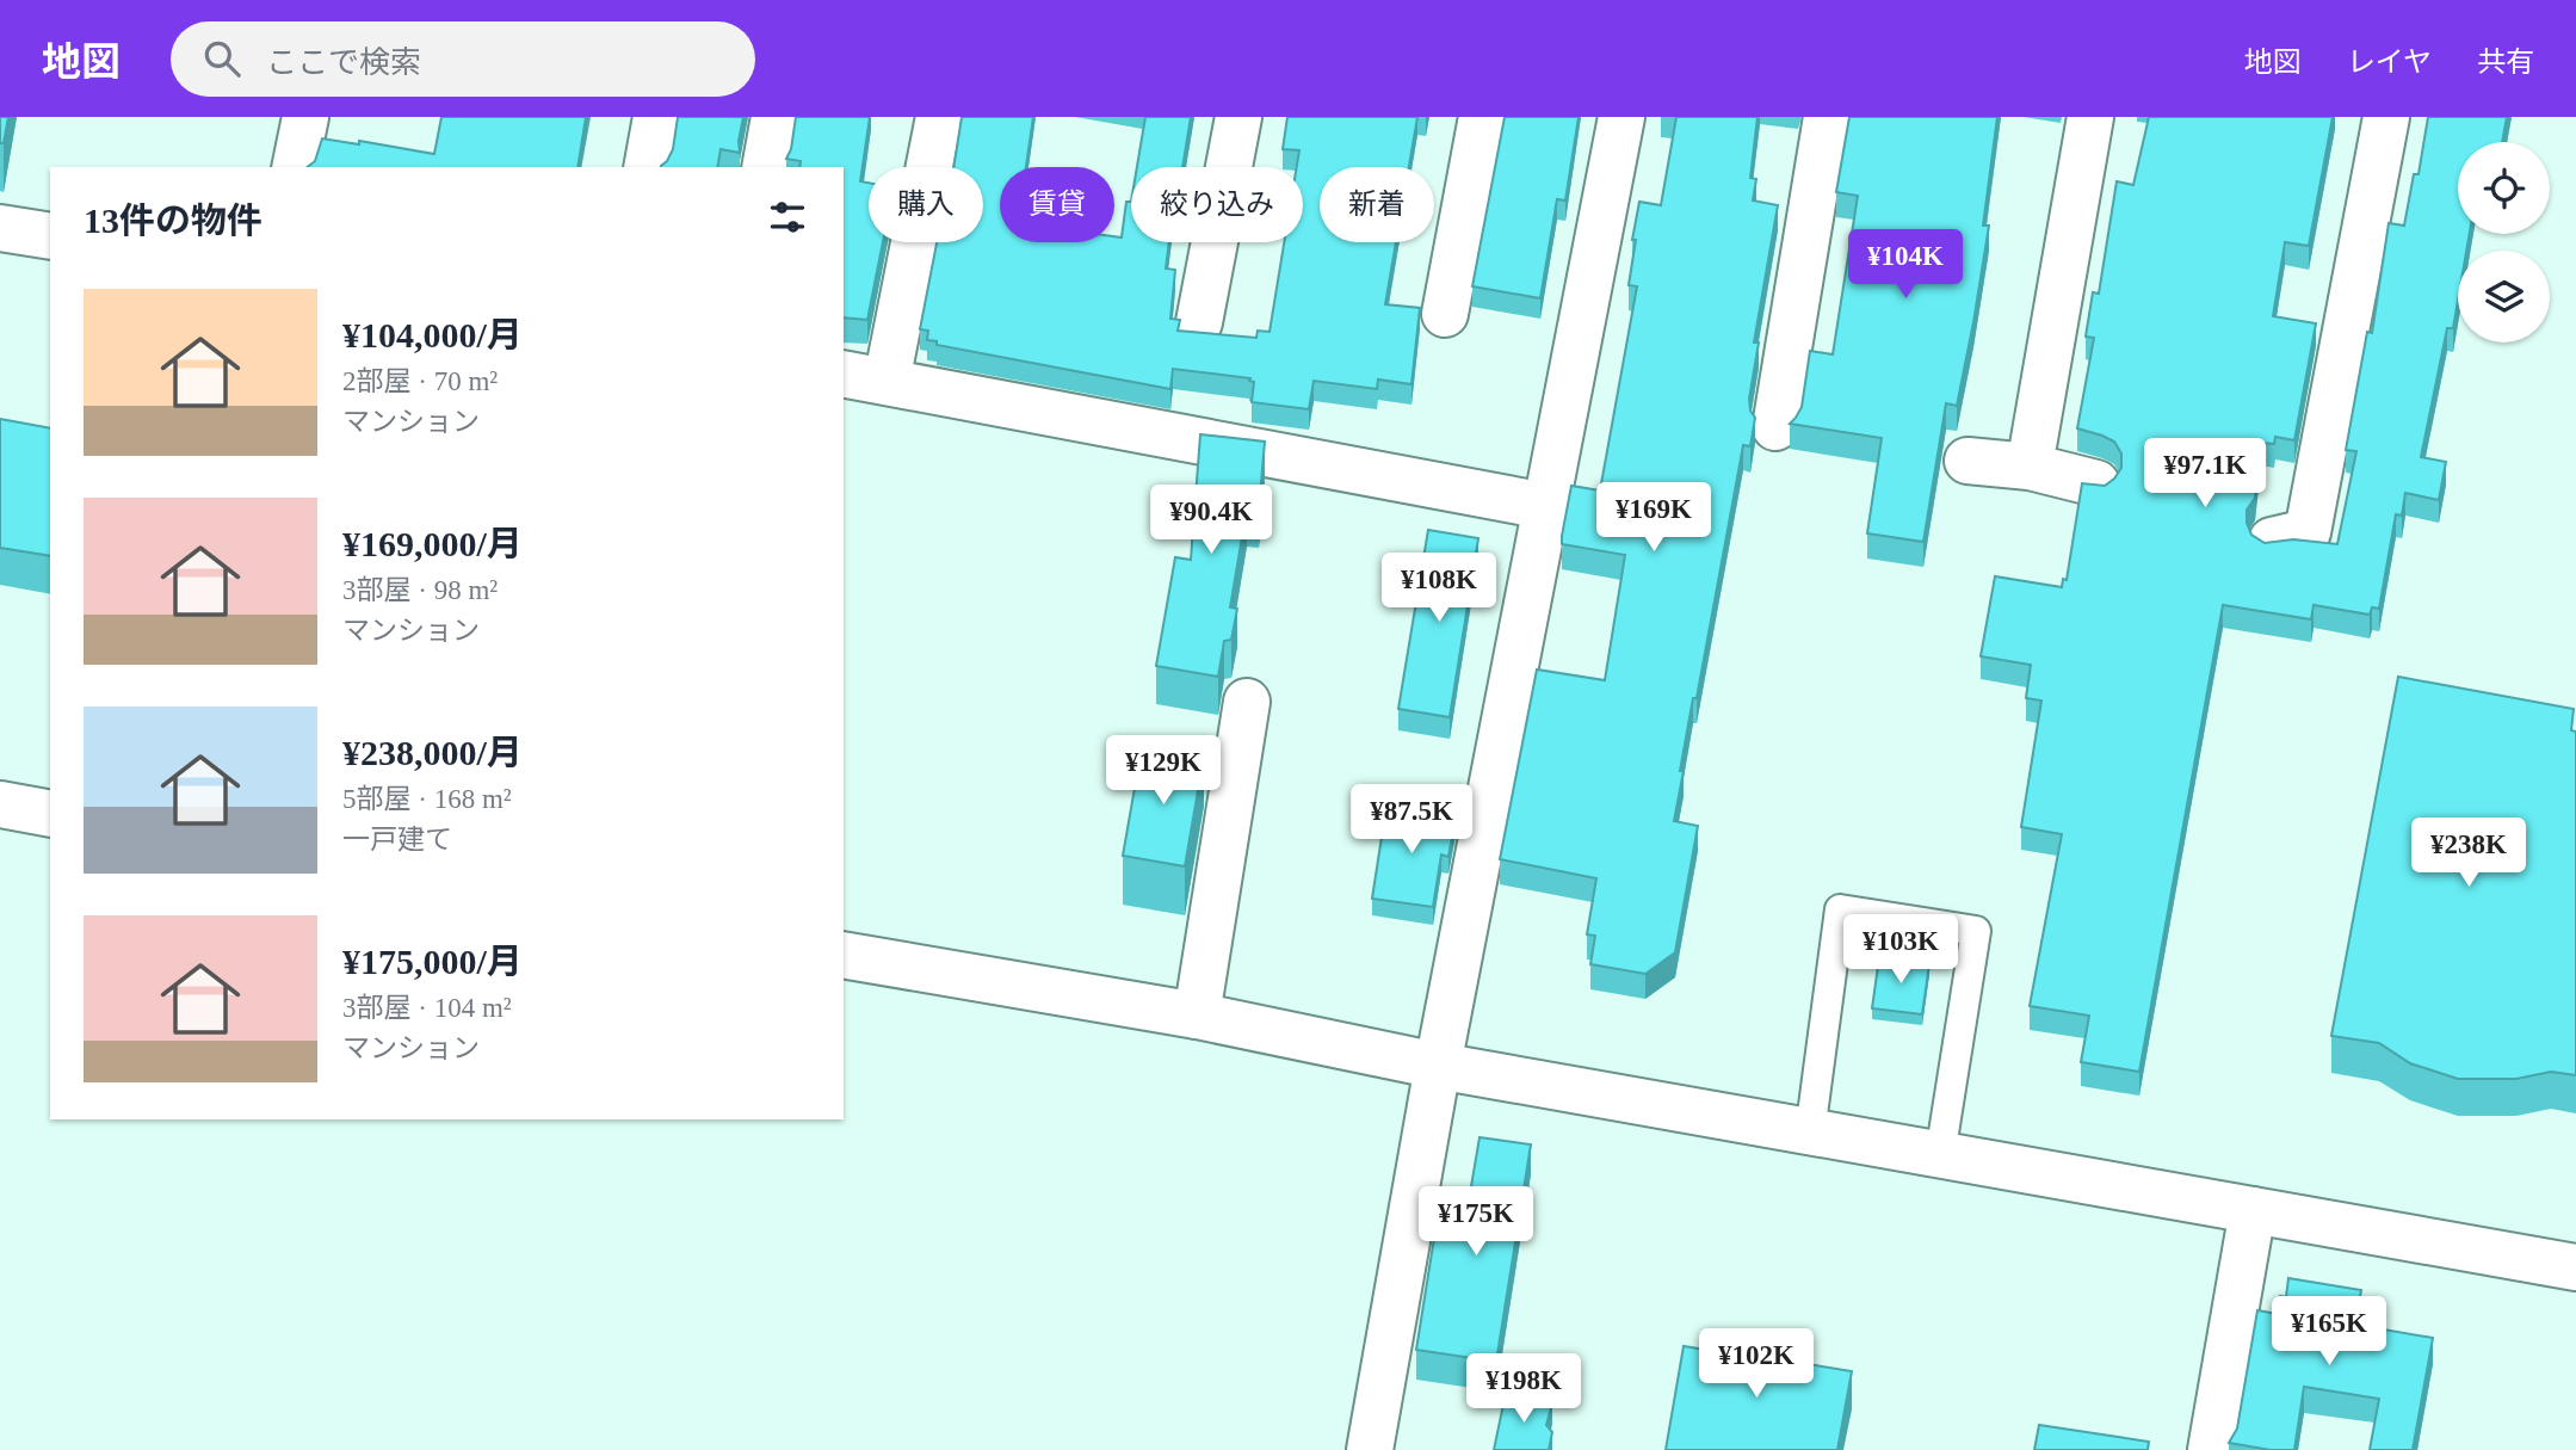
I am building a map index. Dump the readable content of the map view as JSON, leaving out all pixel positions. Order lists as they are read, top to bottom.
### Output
{
  "page": {
    "header": "地図",
    "search": "ここで検索",
    "nav": ["地図", "レイヤ", "共有"],
    "chip": [
      "購入",
      "賃貸",
      "絞り込み",
      "新着"
    ],
    "heading": "13件の物件",
    "price": [
      "¥104K",
      "¥97.1K",
      "¥169K",
      "¥90.4K",
      "¥108K",
      "¥129K",
      "¥87.5K",
      "¥238K",
      "¥103K",
      "¥175K",
      "¥165K",
      "¥102K",
      "¥198K"
    ],
    "list": [
      {
        "name": "¥104,000/月",
        "note": "2部屋 · 70 m² · マンション"
      },
      {
        "name": "¥169,000/月",
        "note": "3部屋 · 98 m² · マンション"
      },
      {
        "name": "¥238,000/月",
        "note": "5部屋 · 168 m² · 一戸建て"
      },
      {
        "name": "¥175,000/月",
        "note": "3部屋 · 104 m² · マンション"
      }
    ]
  }
}
